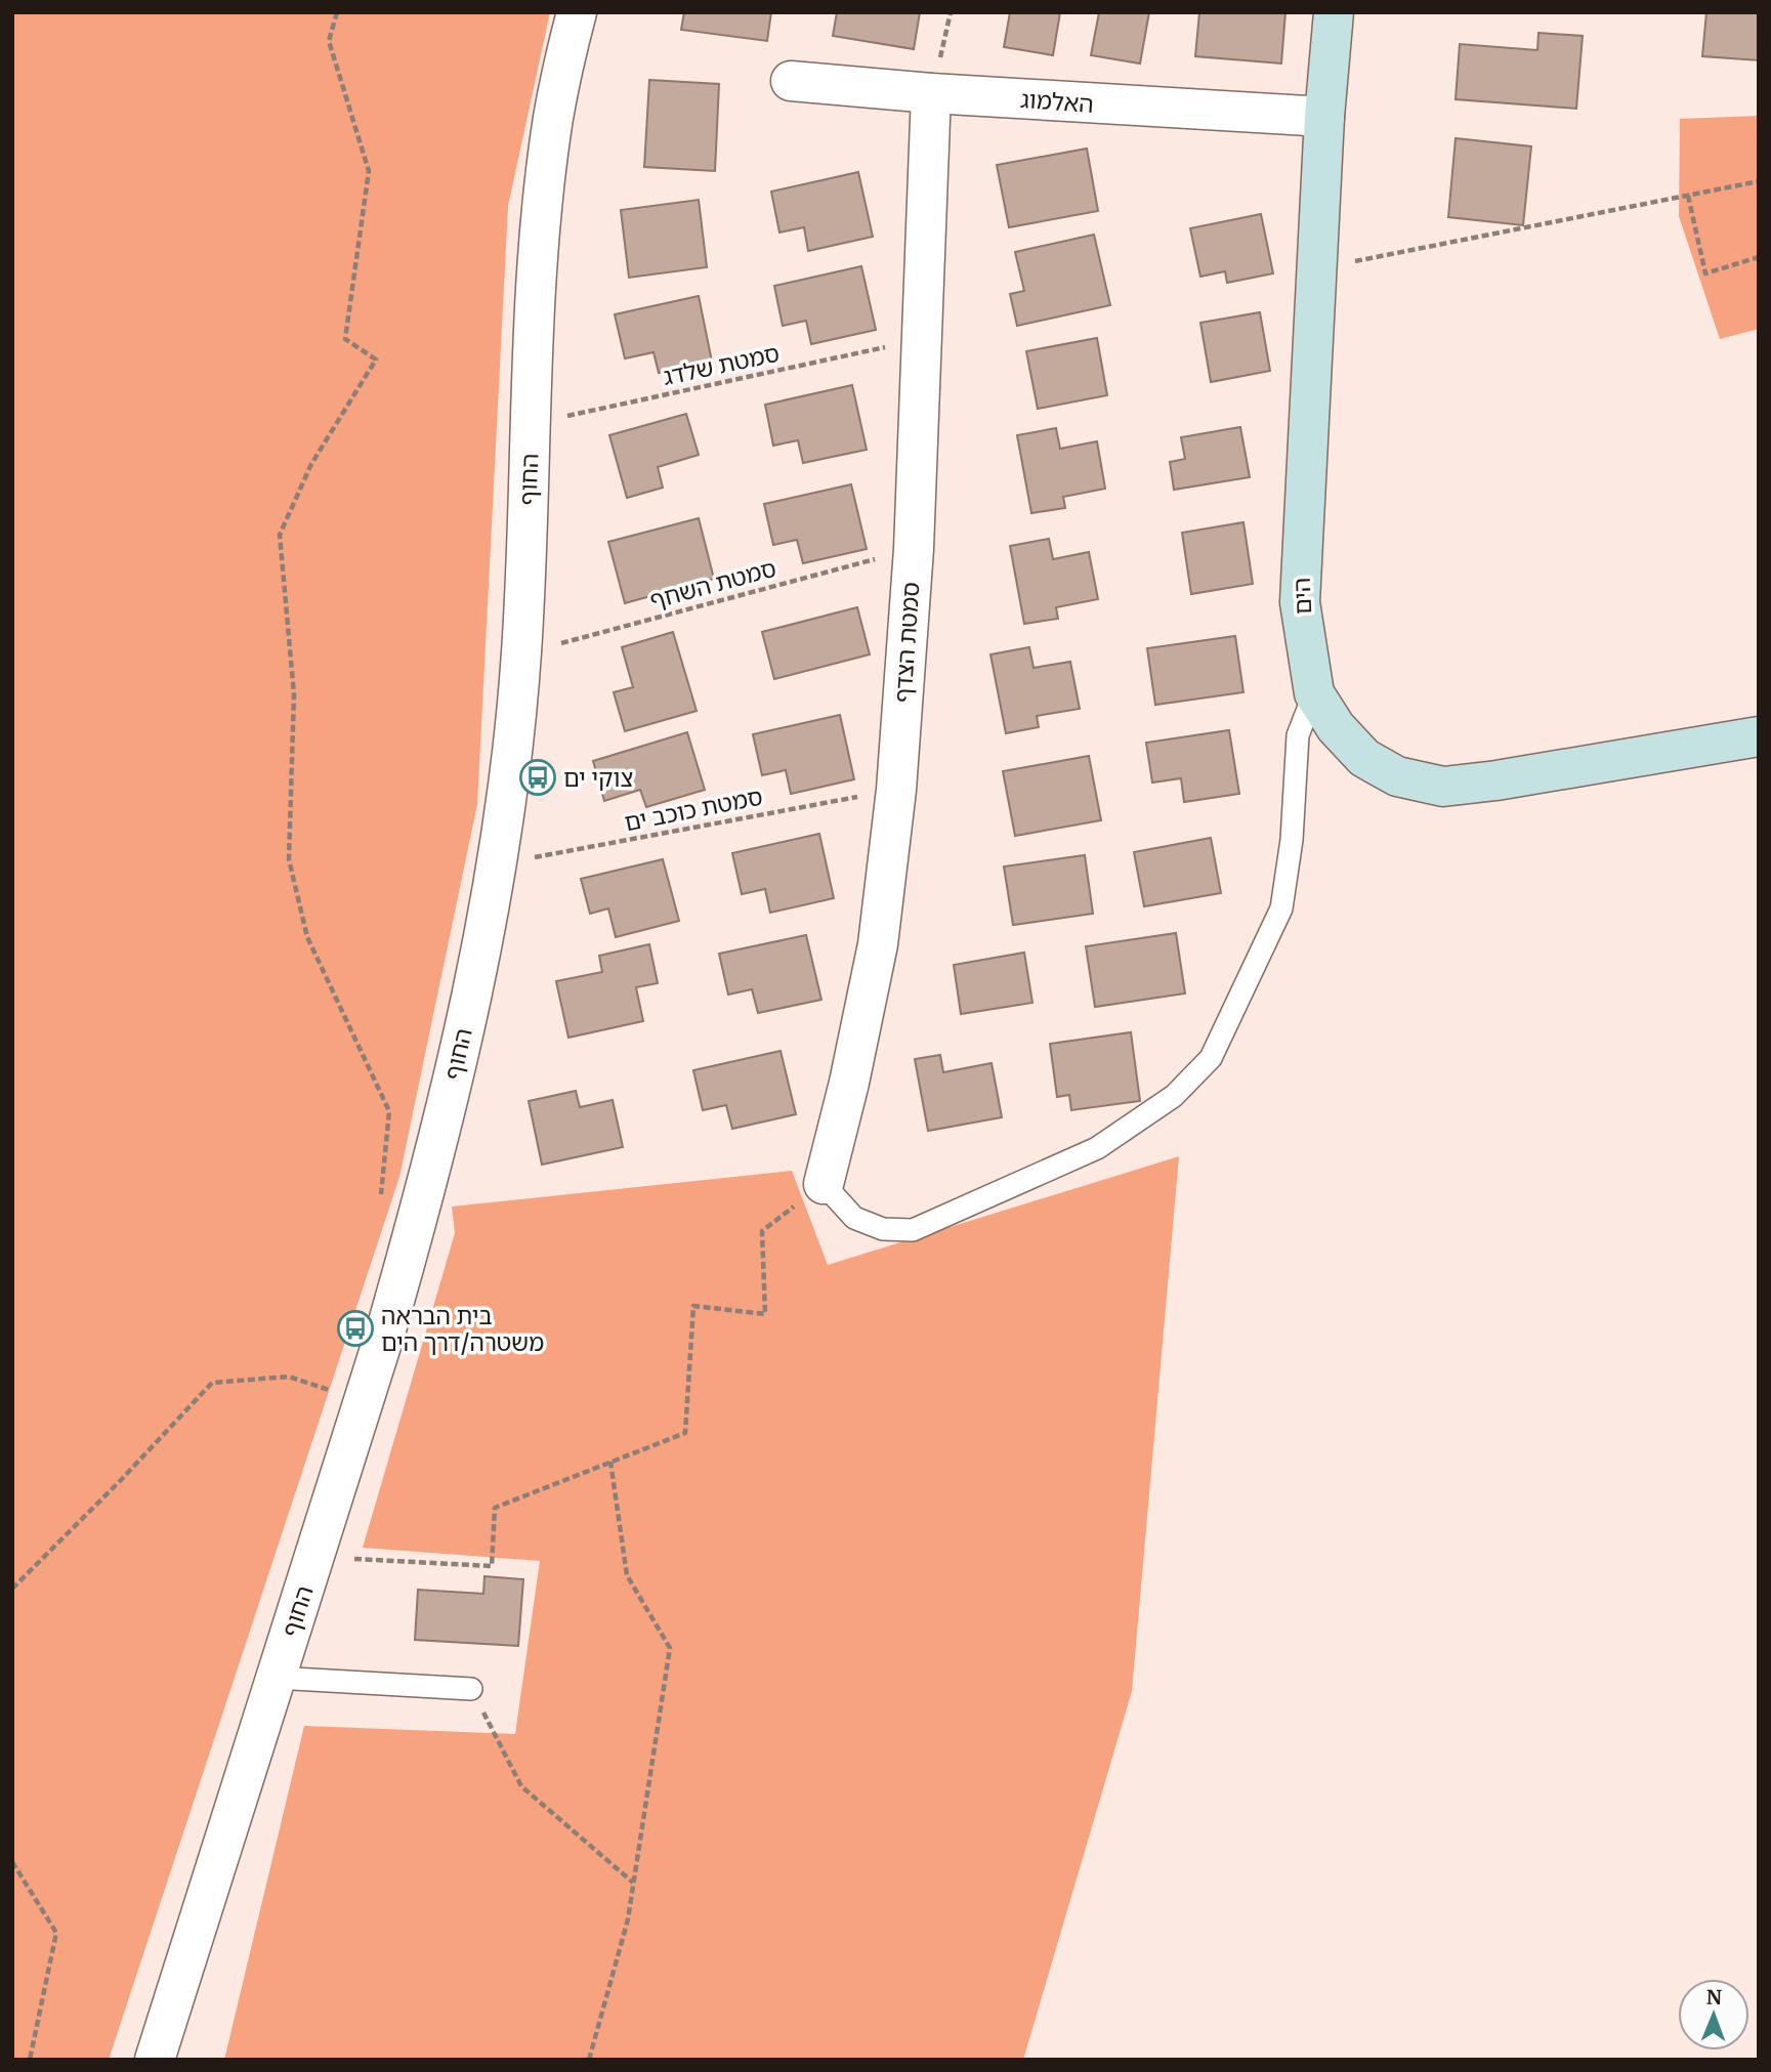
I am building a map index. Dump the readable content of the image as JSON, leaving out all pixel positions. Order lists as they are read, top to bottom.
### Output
{
  "streets": {
    "street": [
      "האלמוג",
      "החוף",
      "הים",
      "סמטת הצדף"
    ],
    "path": ["סמטת שלדג", "סמטת השחף", "סמטת כוכב ים"]
  },
  "crossings": [
    ["האלמוג", "הים"],
    ["האלמוג", "סמטת הצדף"],
    ["סמטת שלדג", "החוף"],
    ["סמטת שלדג", "סמטת הצדף"],
    ["החוף", "סמטת השחף"],
    ["החוף", "סמטת כוכב ים"],
    ["סמטת השחף", "סמטת הצדף"],
    ["סמטת הצדף", "סמטת כוכב ים"]
  ],
  "places": {
    "bus stop": ["צוקי ים", "בית הבראה משטרה/דרך הים"]
  },
  "north": "top"
}
